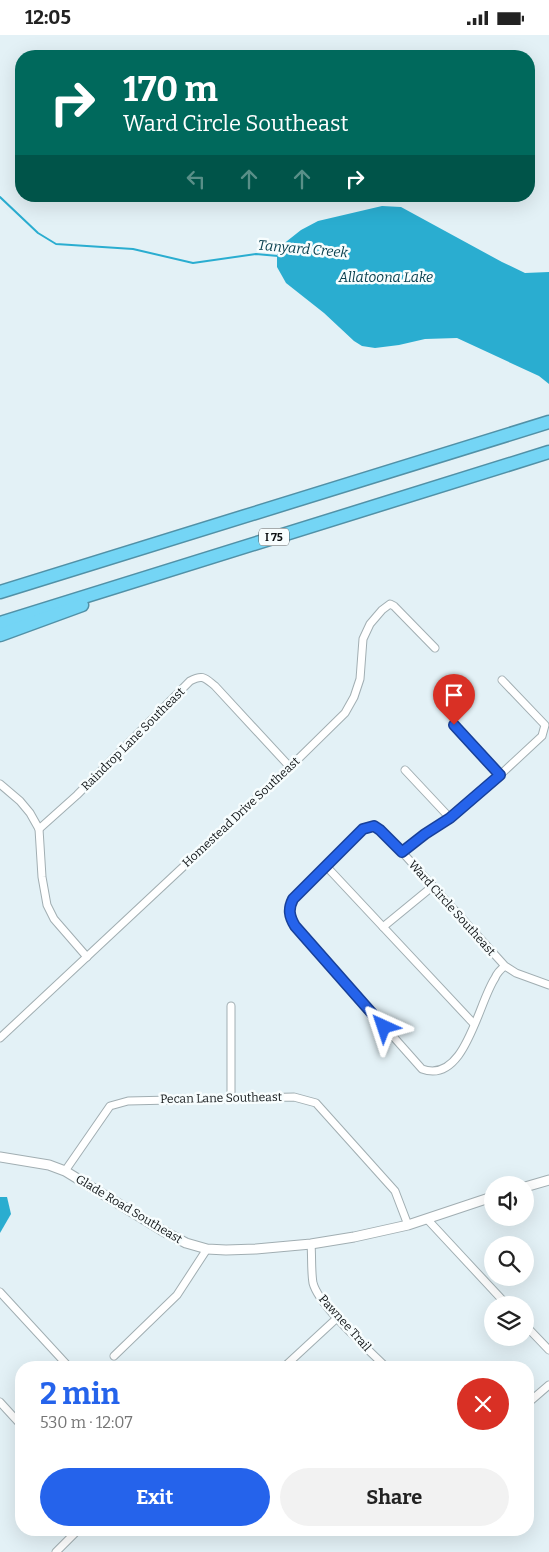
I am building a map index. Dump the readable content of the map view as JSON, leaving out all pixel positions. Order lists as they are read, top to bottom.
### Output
{
  "streets": {
    "highway": ["I 75"],
    "street": [
      "Raindrop Lane Southeast",
      "Homestead Drive Southeast",
      "Ward Circle Southeast",
      "Pecan Lane Southeast",
      "Glade Road Southeast",
      "Pawnee Trail"
    ]
  },
  "crossings": [
    ["Raindrop Lane Southeast", "Homestead Drive Southeast"],
    ["Pecan Lane Southeast", "Glade Road Southeast"],
    ["Glade Road Southeast", "Pawnee Trail"]
  ],
  "water": ["Tanyard Creek", "Allatoona Lake"],
  "page": {
    "status": "12:05",
    "turn": ["170 m", "Ward Circle Southeast"],
    "heading": ["2 min", "530 m · 12:07"],
    "buttons": ["Exit", "Share"]
  }
}
